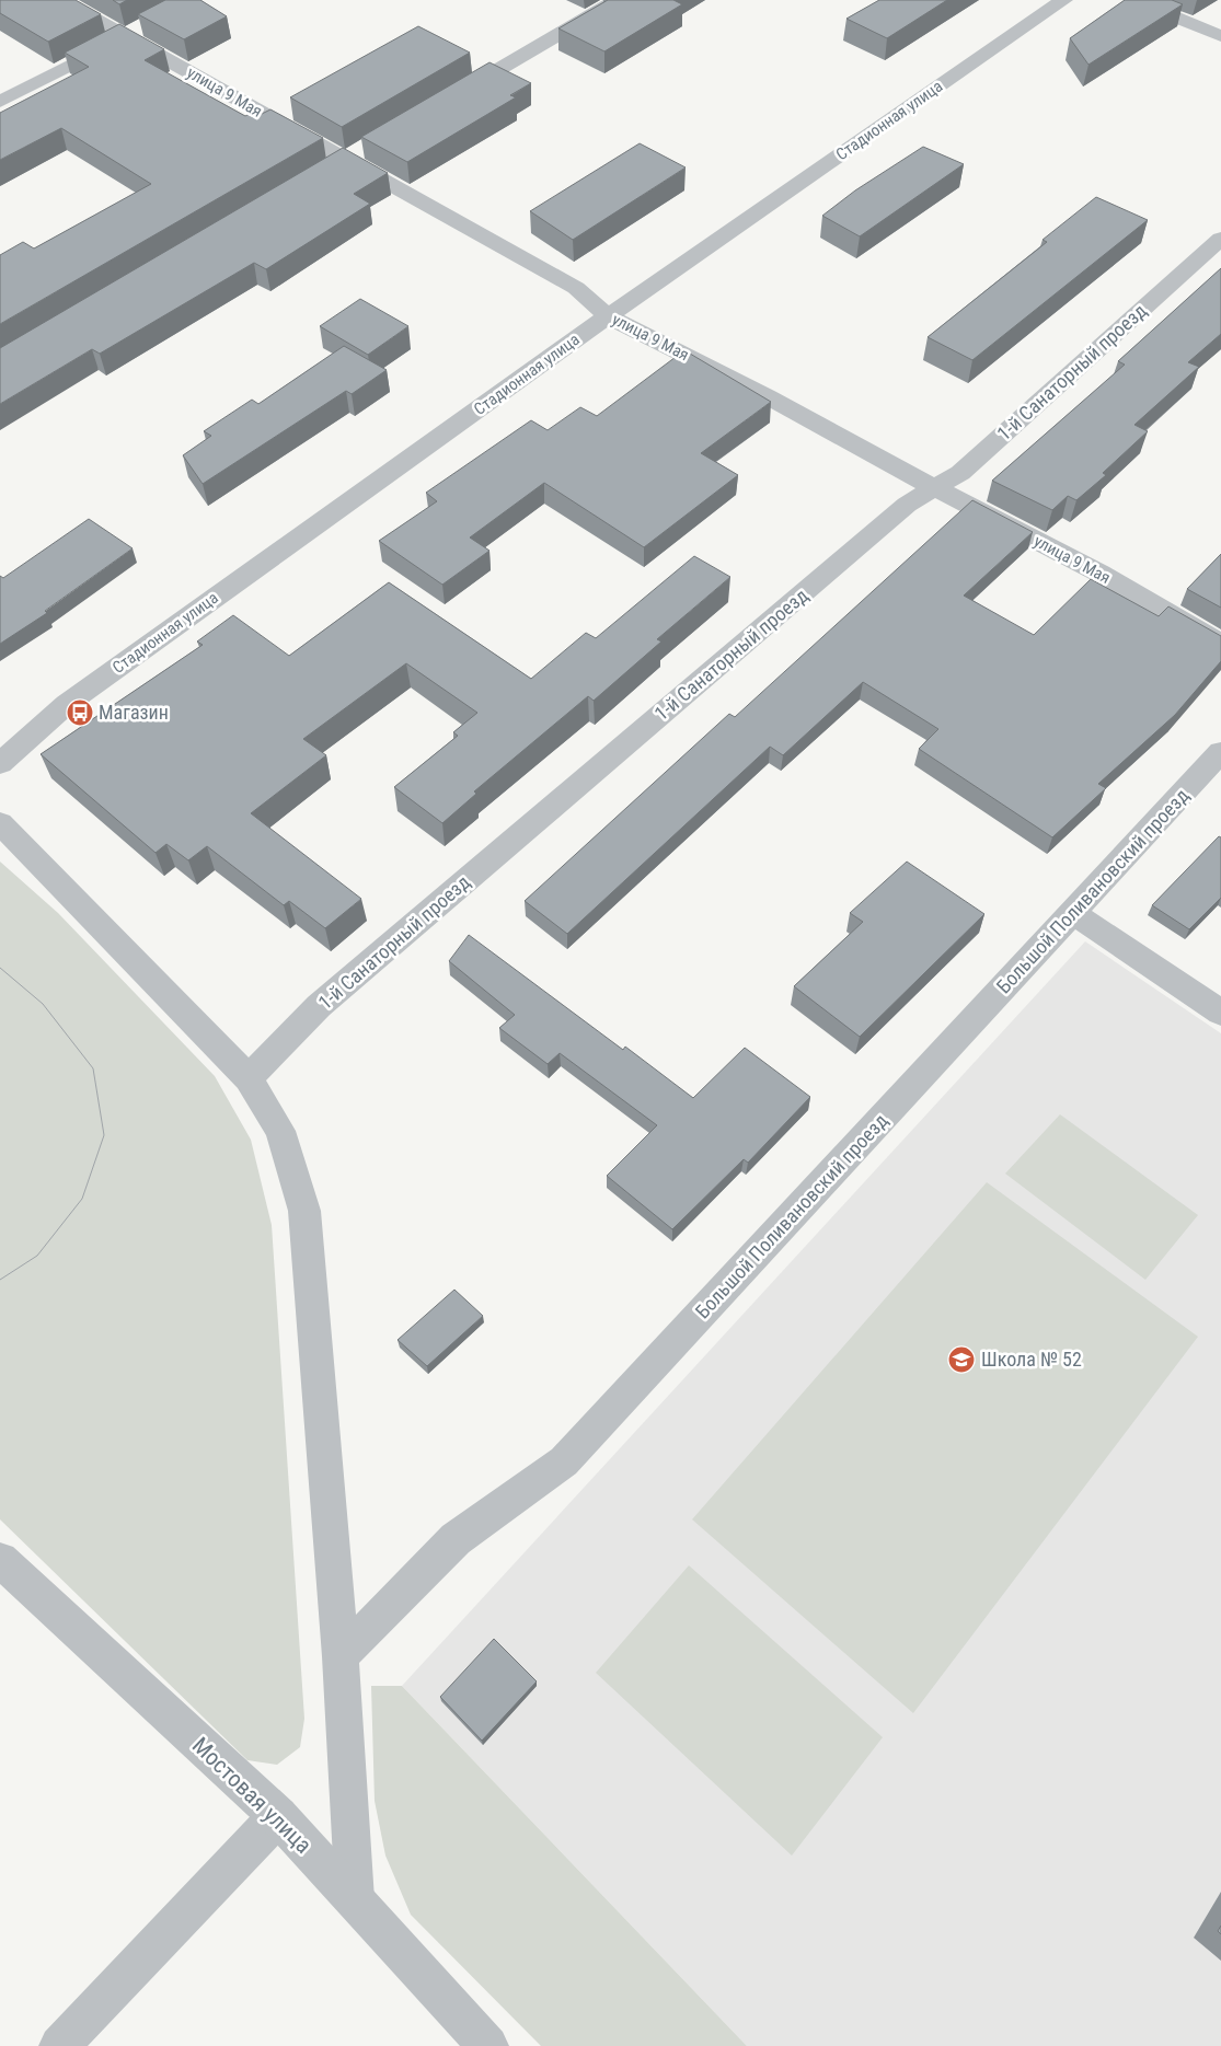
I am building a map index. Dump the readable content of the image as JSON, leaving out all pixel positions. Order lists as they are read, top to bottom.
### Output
{
  "streets": {
    "street": [
      "улица 9 Мая",
      "Стадионная улица",
      "1-й Санаторный проезд",
      "Большой Поливановский проезд",
      "Мостовая улица"
    ]
  },
  "crossings": [
    ["улица 9 Мая", "Стадионная улица"],
    ["улица 9 Мая", "1-й Санаторный проезд"]
  ],
  "places": {
    "bus stop": ["Магазин"],
    "school or university": ["Школа № 52"]
  }
}
